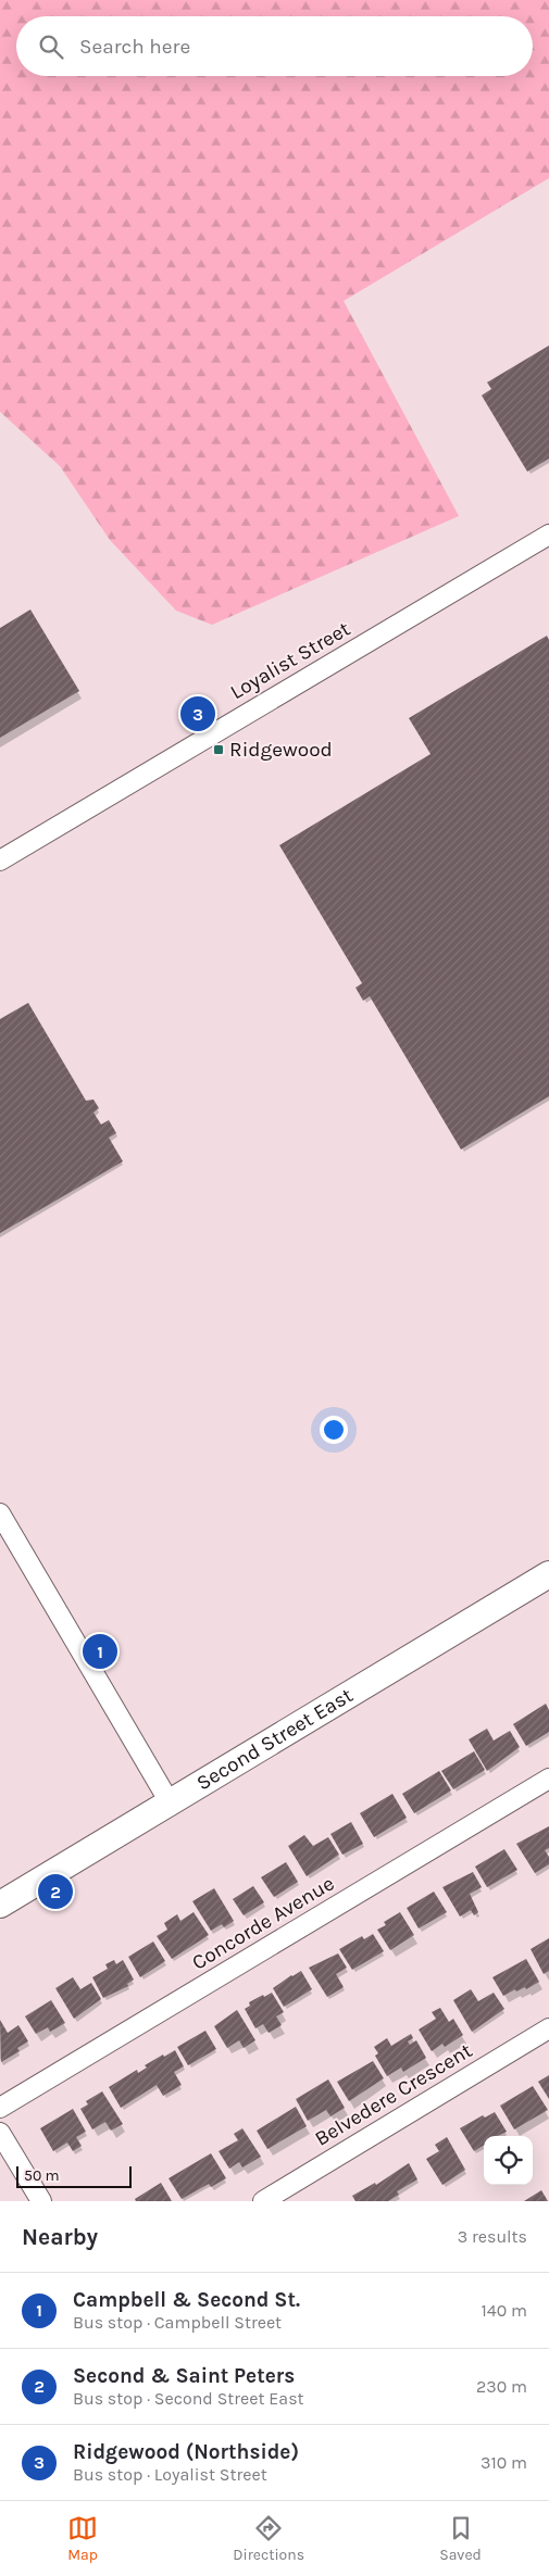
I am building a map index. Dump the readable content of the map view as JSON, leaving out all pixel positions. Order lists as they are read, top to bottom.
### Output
{
  "streets": {
    "main road": ["Second Street East"],
    "street": ["Loyalist Street", "Concorde Avenue", "Belvedere Crescent"]
  },
  "places": {
    "transit": ["Ridgewood"]
  },
  "scale_bar": "50 m",
  "page": {
    "search": "Search here",
    "pins": ["3", "1", "2"],
    "scale": "50 m",
    "heading": ["Nearby", "3 results"],
    "list": [
      {
        "mark": "1",
        "name": "Campbell & Second St.",
        "note": "Bus stop · Campbell Street",
        "value": "140 m"
      },
      {
        "mark": "2",
        "name": "Second & Saint Peters",
        "note": "Bus stop · Second Street East",
        "value": "230 m"
      },
      {
        "mark": "3",
        "name": "Ridgewood (Northside)",
        "note": "Bus stop · Loyalist Street",
        "value": "310 m"
      }
    ],
    "nav": ["Map", "Directions", "Saved"]
  }
}
